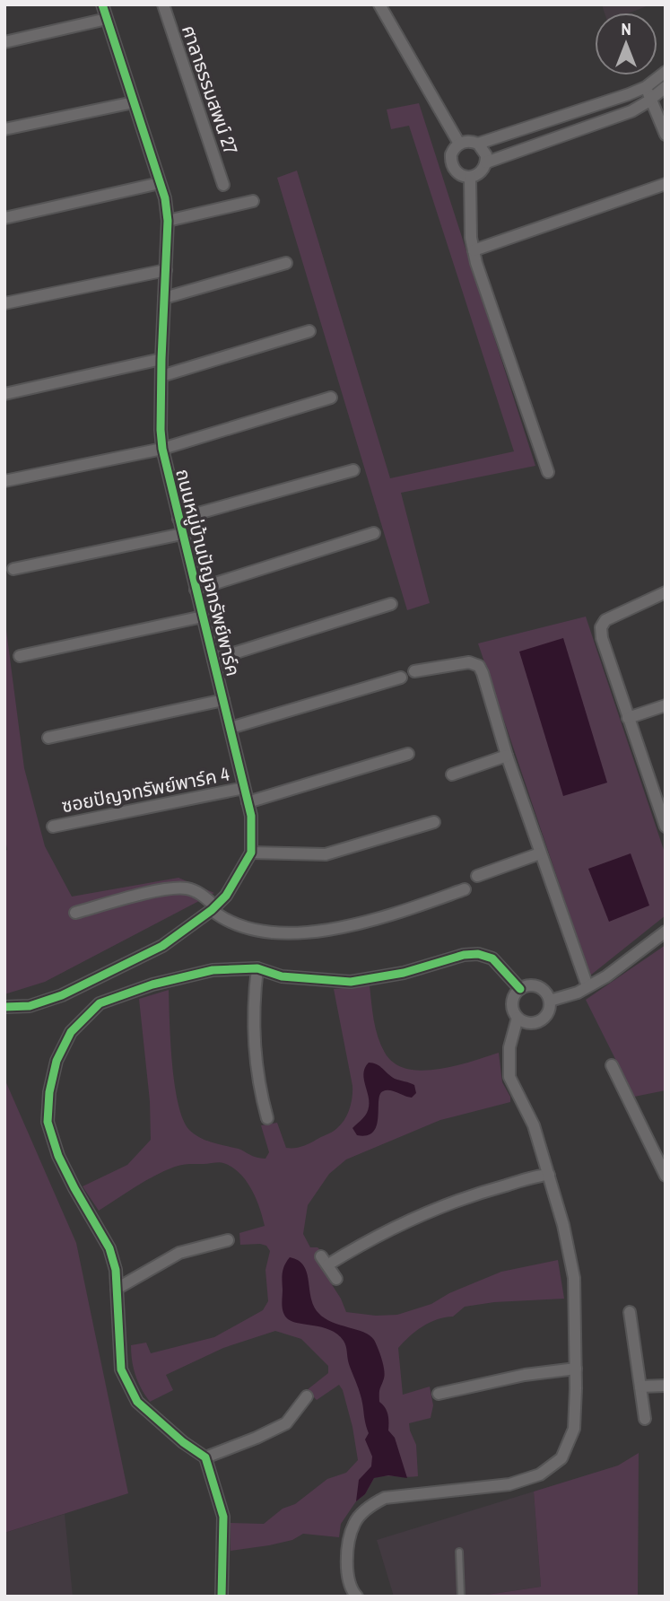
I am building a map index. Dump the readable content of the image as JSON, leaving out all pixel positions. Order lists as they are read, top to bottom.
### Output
{
  "streets": {
    "street": ["ศาลาธรรมสพน์ 27", "ถนนหมู่บ้านปัญจทรัพย์พาร์ค", "ซอยปัญจทรัพย์พาร์ค 4"]
  },
  "crossings": [
    ["ถนนหมู่บ้านปัญจทรัพย์พาร์ค", "ซอยปัญจทรัพย์พาร์ค 4"]
  ],
  "north": "top"
}
